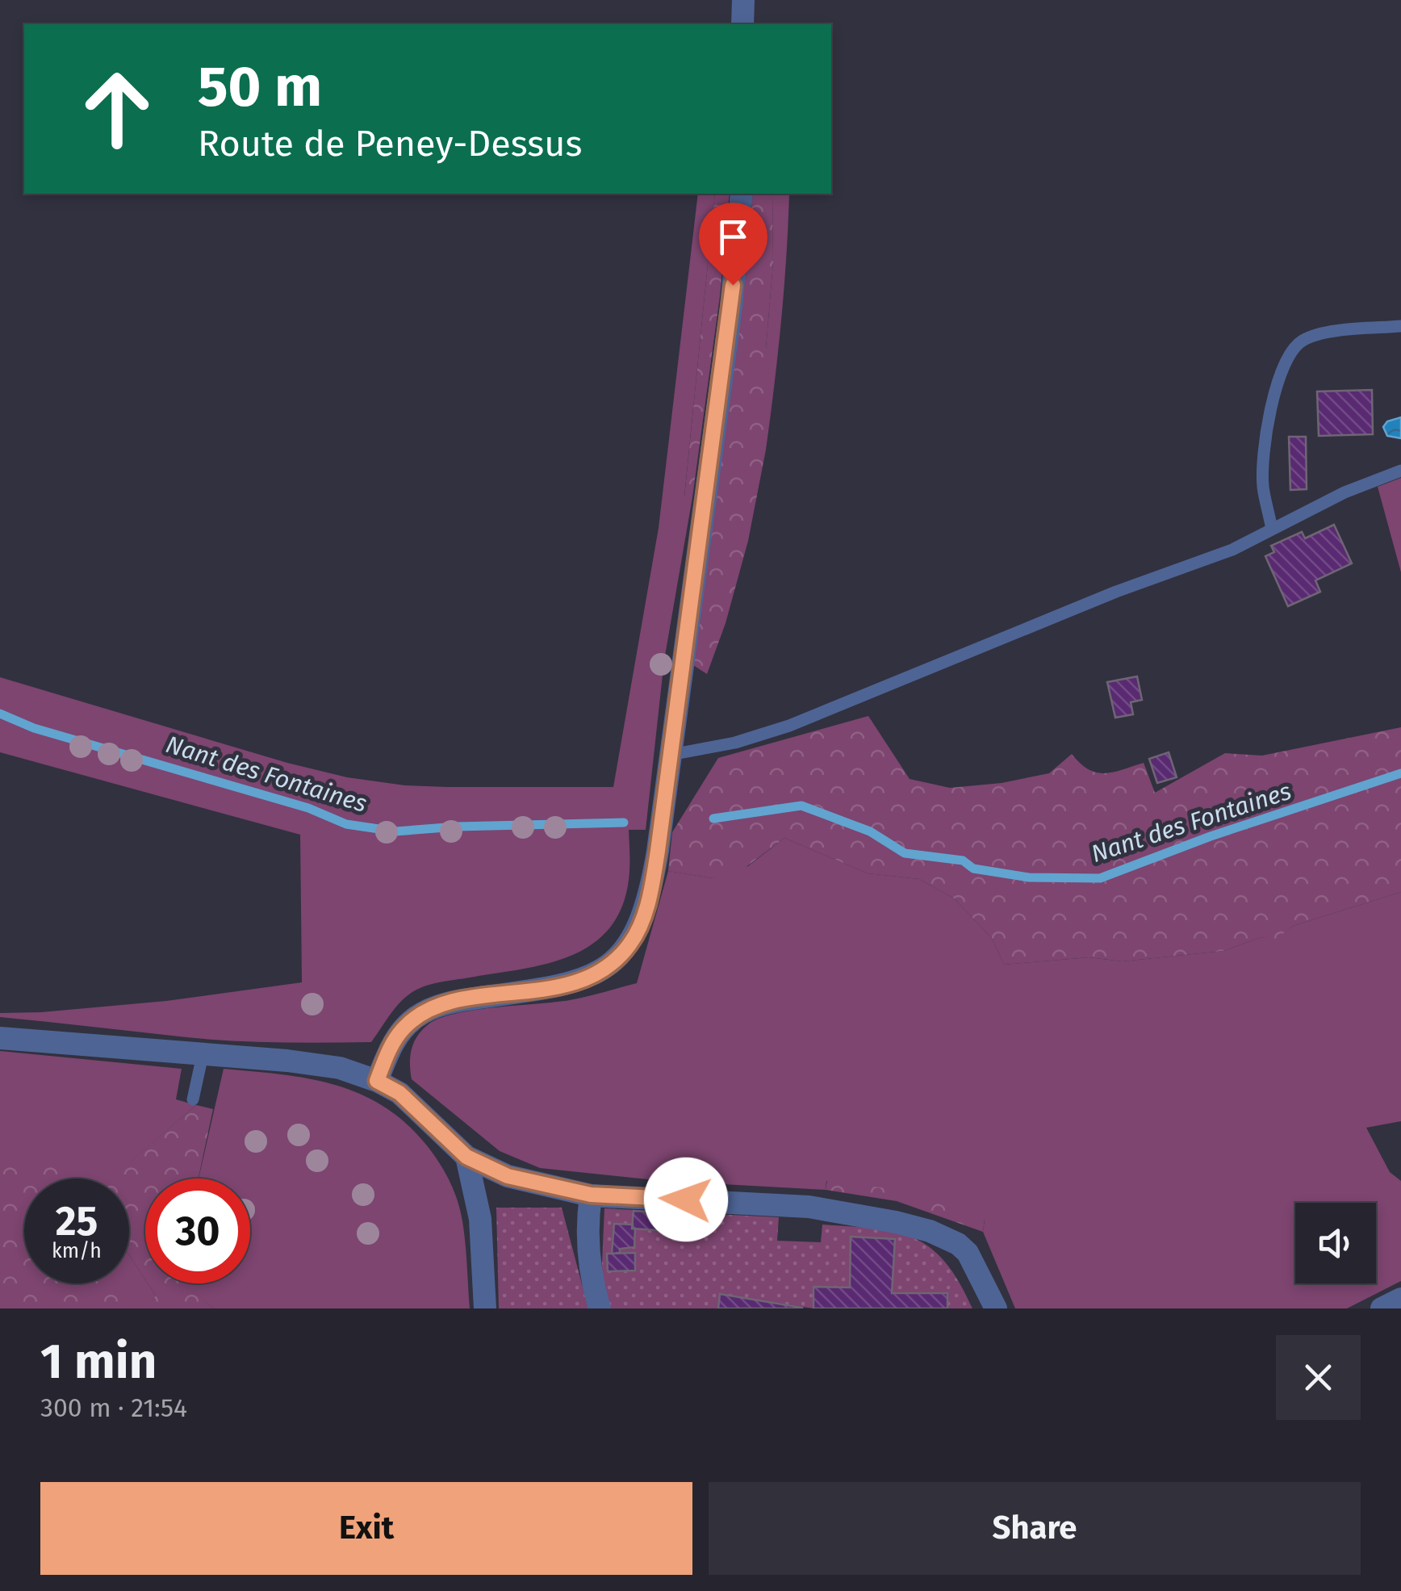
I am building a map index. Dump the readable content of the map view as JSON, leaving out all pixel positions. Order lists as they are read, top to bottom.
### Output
{
  "water": ["Nant des Fontaines"],
  "page": {
    "turn": ["50 m", "Route de Peney-Dessus"],
    "speed": "25 km/h",
    "limit": "30",
    "heading": ["1 min", "300 m · 21:54"],
    "buttons": ["Exit", "Share"]
  }
}
